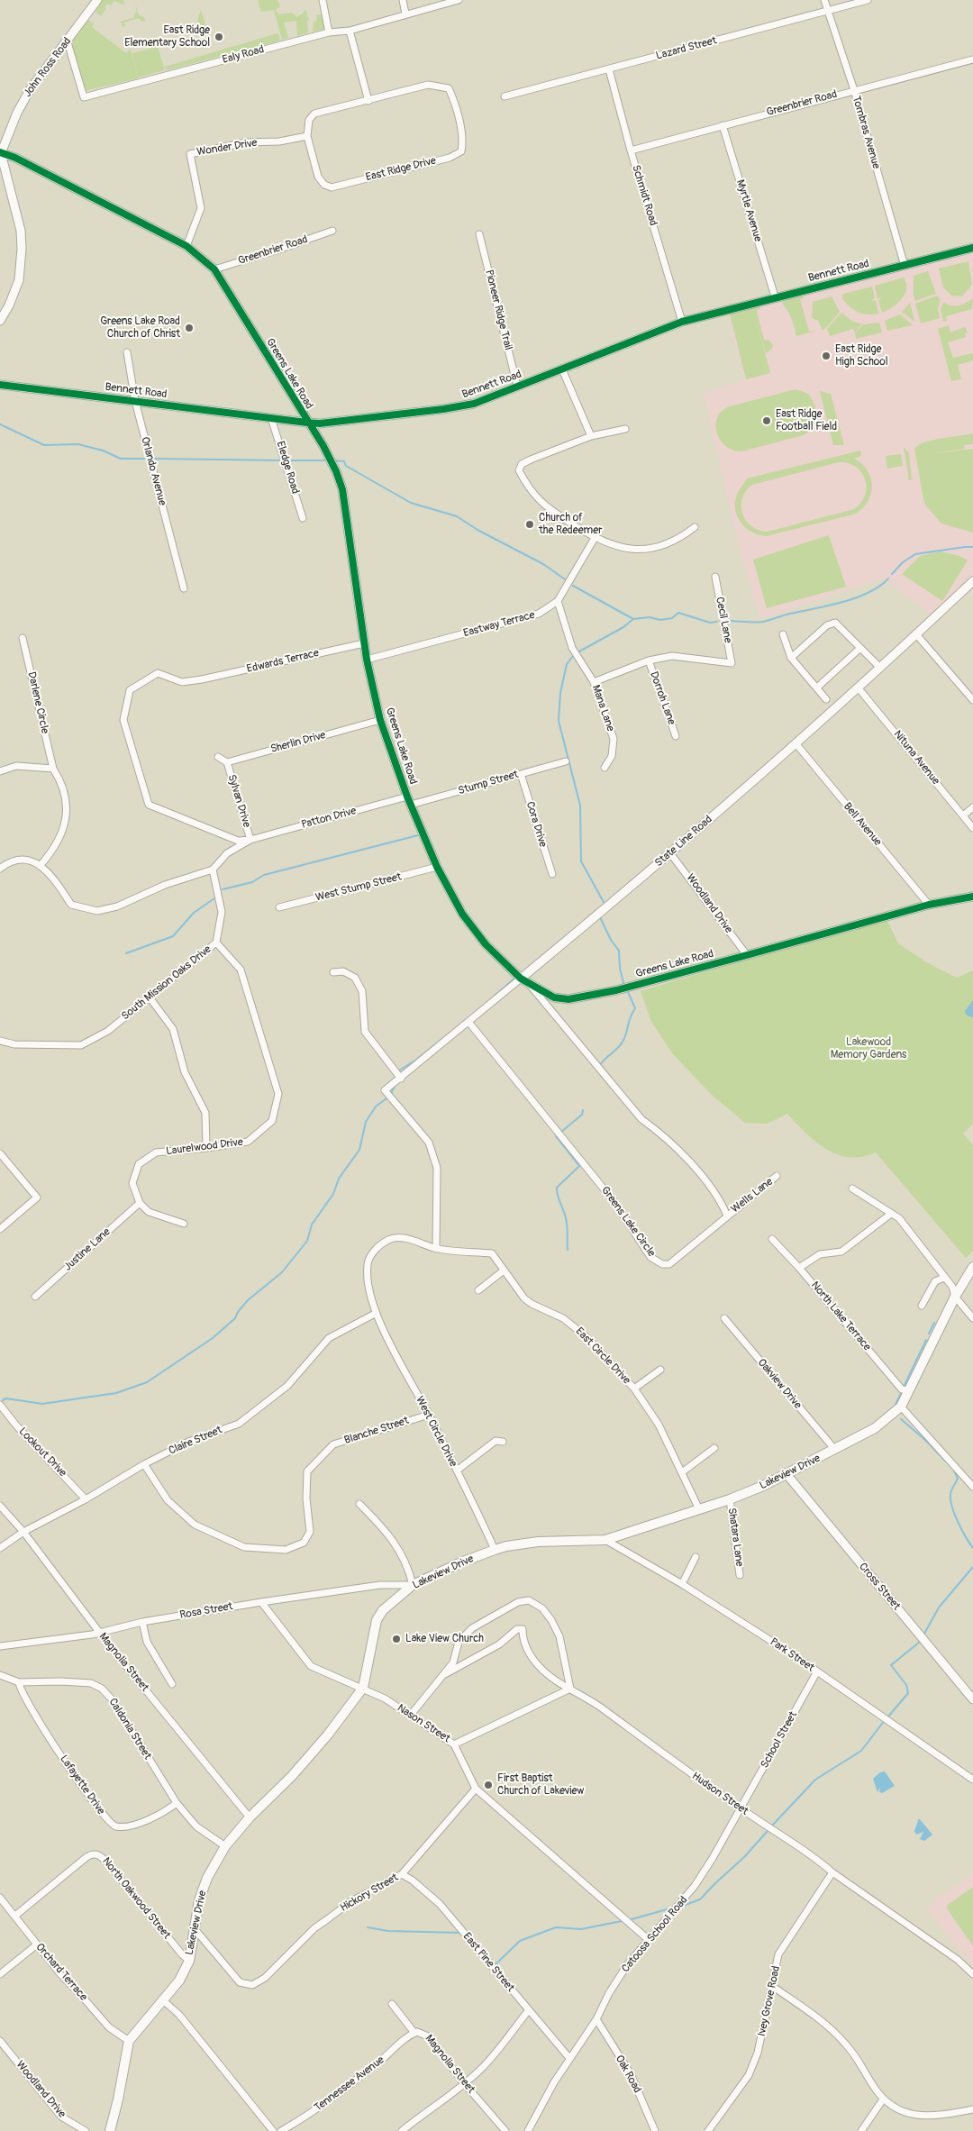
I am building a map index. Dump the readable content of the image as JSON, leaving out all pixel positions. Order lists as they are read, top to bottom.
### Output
{
  "streets": {
    "main road": ["Lakeview Drive"],
    "street": [
      "Lazard Street",
      "Ealy Road",
      "John Ross Road",
      "Greenbrier Road",
      "Tombras Avenue",
      "Wonder Drive",
      "East Ridge Drive",
      "Schmidt Road",
      "Myrtle Avenue",
      "Bennett Road",
      "Pioneer Ridge Trail",
      "Greens Lake Road",
      "Eledge Road",
      "Orlando Avenue",
      "Cecil Lane",
      "Eastway Terrace",
      "Edwards Terrace",
      "Dorroh Lane",
      "Darlene Circle",
      "Mana Lane",
      "Sherlin Drive",
      "Nituna Avenue",
      "Stump Street",
      "Sylvan Drive",
      "Patton Drive",
      "Cora Drive",
      "Bell Avenue",
      "State Line Road",
      "West Stump Street",
      "Woodland Drive",
      "South Mission Oaks Drive",
      "Laurelwood Drive",
      "Wells Lane",
      "Greens Lake Circle",
      "Justine Lane",
      "North Lake Terrace",
      "East Circle Drive",
      "Oakview Drive",
      "Blanche Street",
      "West Circle Drive",
      "Claire Street",
      "Lookout Drive",
      "Shatara Lane",
      "Cross Street",
      "Rosa Street",
      "Park Street",
      "Magnolia Street",
      "Nason Street",
      "Caldonia Street",
      "School Street",
      "Lafayette Drive",
      "Hudson Street",
      "Hickory Street",
      "North Oakwood Street",
      "Catoosa School Road",
      "East Pine Street",
      "Orchard Terrace",
      "Ivey Grove Road",
      "Oak Road",
      "Tennessee Avenue"
    ]
  },
  "crossings": [
    ["Lazard Street", "Tombras Avenue"],
    ["Lazard Street", "Schmidt Road"],
    ["Ealy Road", "John Ross Road"],
    ["John Ross Road", "Greens Lake Road"],
    ["Greenbrier Road", "Tombras Avenue"],
    ["Greenbrier Road", "Schmidt Road"],
    ["Greenbrier Road", "Myrtle Avenue"],
    ["Greenbrier Road", "Greens Lake Road"],
    ["Tombras Avenue", "Bennett Road"],
    ["Wonder Drive", "East Ridge Drive"],
    ["Wonder Drive", "Greens Lake Road"],
    ["Schmidt Road", "Bennett Road"],
    ["Myrtle Avenue", "Bennett Road"],
    ["Bennett Road", "Pioneer Ridge Trail"],
    ["Bennett Road", "Greens Lake Road"],
    ["Bennett Road", "Eledge Road"],
    ["Bennett Road", "Orlando Avenue"],
    ["Greens Lake Road", "Eastway Terrace"],
    ["Greens Lake Road", "Edwards Terrace"],
    ["Greens Lake Road", "Sherlin Drive"],
    ["Greens Lake Road", "Stump Street"],
    ["Greens Lake Road", "Patton Drive"],
    ["Greens Lake Road", "Bell Avenue"],
    ["Greens Lake Road", "State Line Road"],
    ["Greens Lake Road", "West Stump Street"],
    ["Greens Lake Road", "Woodland Drive"],
    ["Cecil Lane", "Dorroh Lane"],
    ["Eastway Terrace", "Mana Lane"],
    ["Edwards Terrace", "Sylvan Drive"],
    ["Edwards Terrace", "Patton Drive"],
    ["Sherlin Drive", "Sylvan Drive"],
    ["Nituna Avenue", "State Line Road"],
    ["Stump Street", "Cora Drive"],
    ["Sylvan Drive", "Patton Drive"],
    ["Bell Avenue", "State Line Road"],
    ["State Line Road", "Woodland Drive"],
    ["State Line Road", "Greens Lake Circle"],
    ["State Line Road", "East Circle Drive"],
    ["South Mission Oaks Drive", "Laurelwood Drive"],
    ["Laurelwood Drive", "Justine Lane"],
    ["Wells Lane", "Greens Lake Circle"],
    ["North Lake Terrace", "Lakeview Drive"],
    ["East Circle Drive", "West Circle Drive"],
    ["East Circle Drive", "Claire Street"],
    ["East Circle Drive", "Lakeview Drive"],
    ["Oakview Drive", "Lakeview Drive"],
    ["Blanche Street", "West Circle Drive"],
    ["Blanche Street", "Claire Street"],
    ["West Circle Drive", "Claire Street"],
    ["West Circle Drive", "Lakeview Drive"],
    ["Claire Street", "Lookout Drive"],
    ["Claire Street", "Magnolia Street"],
    ["Lakeview Drive", "Shatara Lane"],
    ["Lakeview Drive", "Cross Street"],
    ["Lakeview Drive", "Rosa Street"],
    ["Lakeview Drive", "Park Street"],
    ["Lakeview Drive", "Magnolia Street"],
    ["Lakeview Drive", "Nason Street"],
    ["Lakeview Drive", "Caldonia Street"],
    ["Lakeview Drive", "Hickory Street"],
    ["Lakeview Drive", "North Oakwood Street"],
    ["Lakeview Drive", "Orchard Terrace"],
    ["Rosa Street", "Magnolia Street"],
    ["Rosa Street", "Nason Street"],
    ["Park Street", "School Street"],
    ["Magnolia Street", "Tennessee Avenue"],
    ["Nason Street", "Hickory Street"],
    ["Nason Street", "Catoosa School Road"],
    ["Caldonia Street", "Lafayette Drive"],
    ["School Street", "Hudson Street"],
    ["School Street", "Catoosa School Road"],
    ["Hudson Street", "Catoosa School Road"],
    ["Hudson Street", "Ivey Grove Road"],
    ["Hickory Street", "East Pine Street"],
    ["North Oakwood Street", "Orchard Terrace"],
    ["Catoosa School Road", "East Pine Street"],
    ["Catoosa School Road", "Oak Road"]
  ],
  "parks": ["Lakewood Memory Gardens"],
  "places": [
    "East Ridge Elementary School",
    "Greens Lake Road Church of Christ",
    "East Ridge High School",
    "East Ridge Football Field",
    "Church of the Redeemer",
    "Lake View Church",
    "First Baptist Church of Lakeview"
  ]
}
